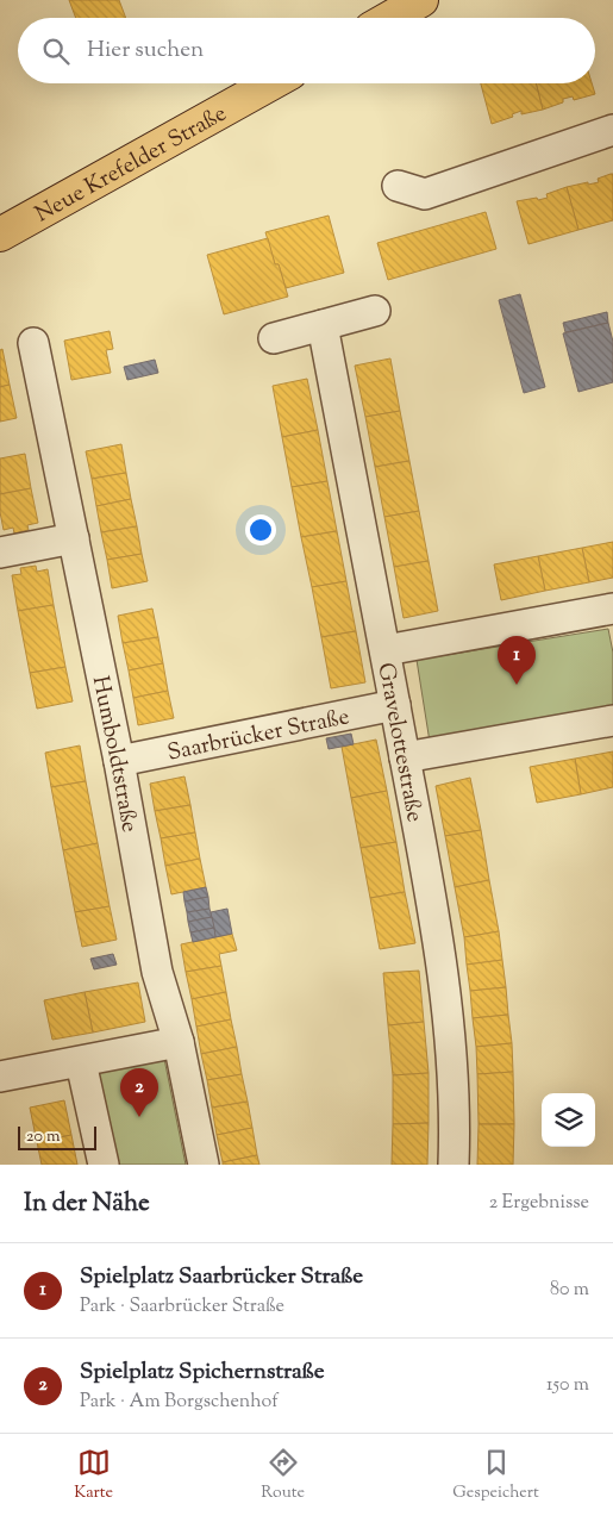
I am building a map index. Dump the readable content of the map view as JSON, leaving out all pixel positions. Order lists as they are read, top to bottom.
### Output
{
  "streets": {
    "main road": ["Neue Krefelder Straße"],
    "street": ["Saarbrücker Straße", "Gravelottestraße", "Humboldtstraße"]
  },
  "crossings": [
    ["Saarbrücker Straße", "Gravelottestraße"],
    ["Saarbrücker Straße", "Humboldtstraße"]
  ],
  "scale_bar": "20 m",
  "page": {
    "search": "Hier suchen",
    "pins": ["1", "2"],
    "scale": "20 m",
    "heading": ["In der Nähe", "2 Ergebnisse"],
    "list": [
      {
        "mark": "1",
        "name": "Spielplatz Saarbrücker Straße",
        "note": "Park · Saarbrücker Straße",
        "value": "80 m"
      },
      {
        "mark": "2",
        "name": "Spielplatz Spichernstraße",
        "note": "Park · Am Borgschenhof",
        "value": "150 m"
      }
    ],
    "nav": ["Karte", "Route", "Gespeichert"]
  }
}
